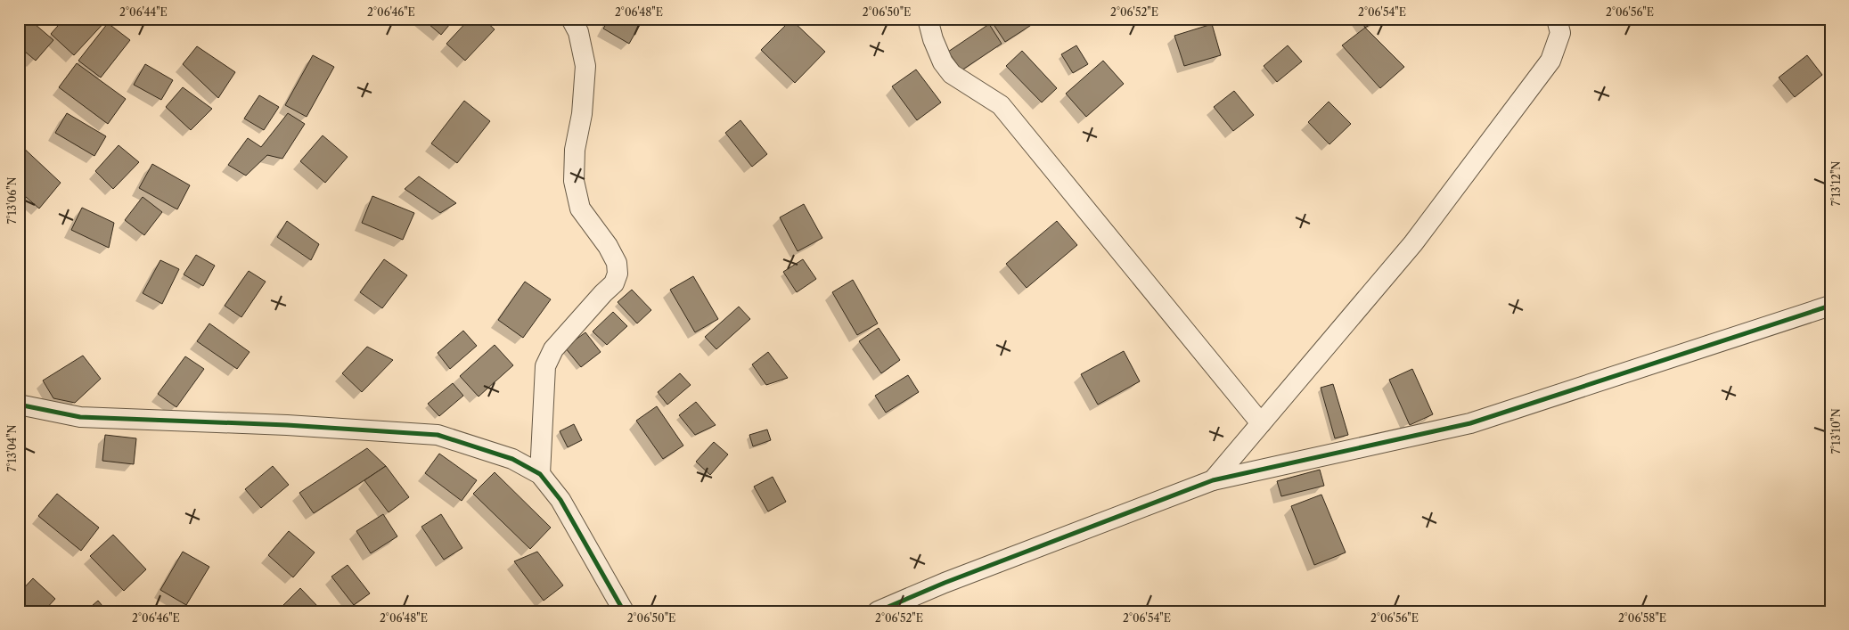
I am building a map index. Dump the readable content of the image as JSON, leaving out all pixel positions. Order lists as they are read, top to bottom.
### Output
{
  "coordinates": [
    "2°06'44\"E",
    "2°06'46\"E",
    "2°06'48\"E",
    "2°06'50\"E",
    "2°06'52\"E",
    "2°06'54\"E",
    "2°06'56\"E",
    "7°13'12\"N",
    "7°13'06\"N",
    "7°13'10\"N",
    "7°13'04\"N",
    "2°06'58\"E"
  ]
}
